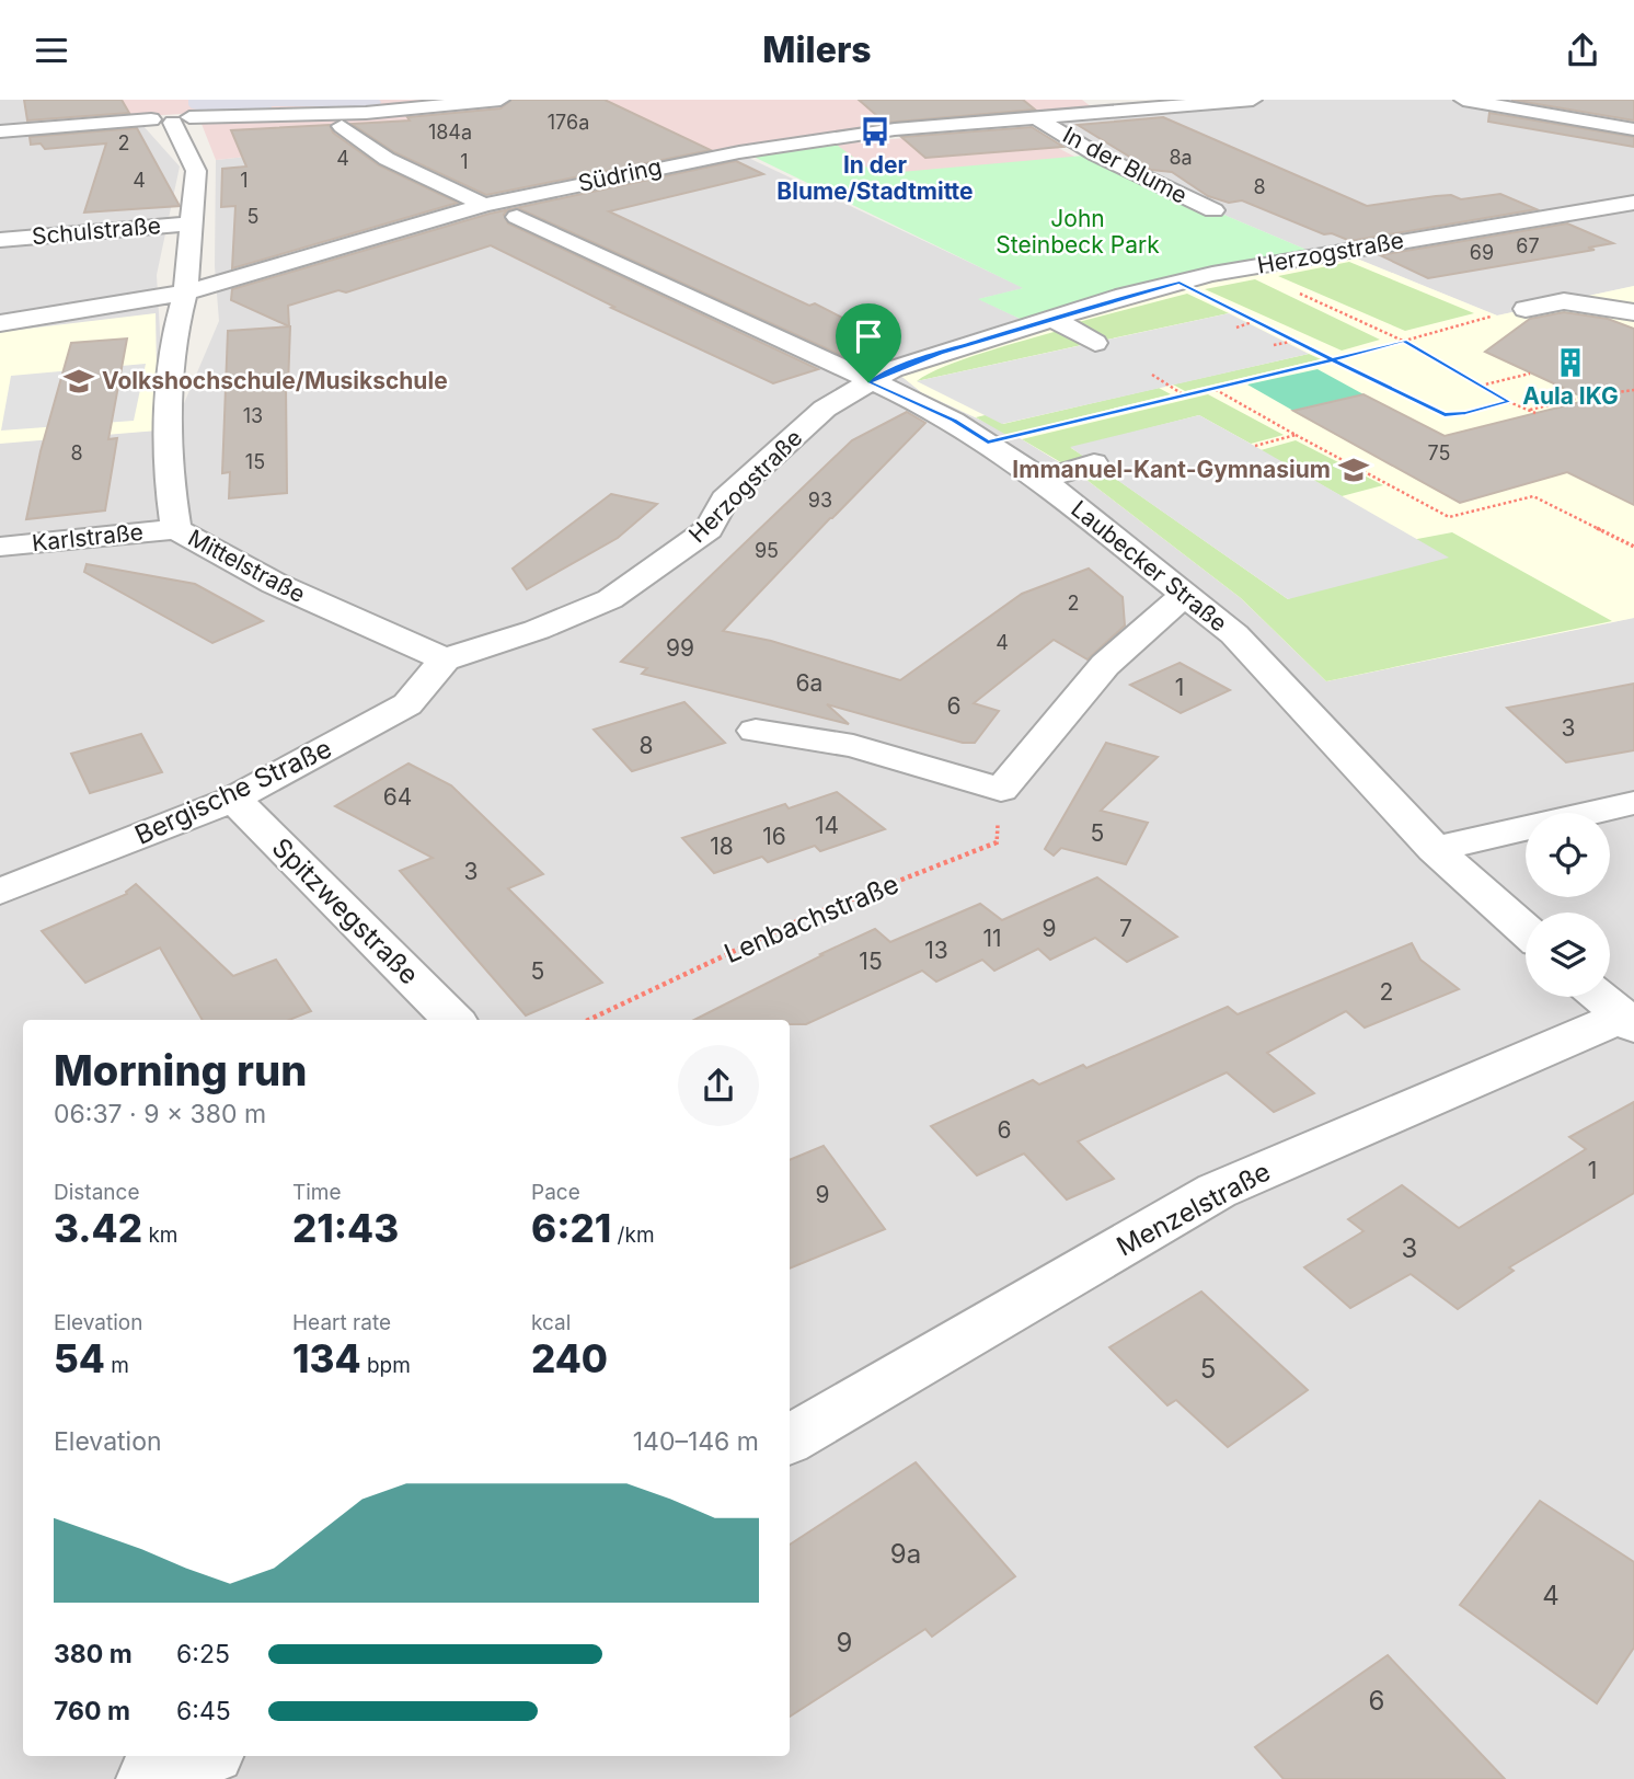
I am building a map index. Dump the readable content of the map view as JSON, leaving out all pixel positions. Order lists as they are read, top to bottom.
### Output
{
  "streets": {
    "street": [
      "In der Blume",
      "Südring",
      "Schulstraße",
      "Herzogstraße",
      "Karlstraße",
      "Mittelstraße",
      "Laubecker Straße",
      "Bergische Straße",
      "Spitzwegstraße",
      "Menzelstraße"
    ],
    "path": ["Lenbachstraße"]
  },
  "crossings": [
    ["In der Blume", "Südring"],
    ["Südring", "Mittelstraße"],
    ["Schulstraße", "Mittelstraße"],
    ["Herzogstraße", "Mittelstraße"],
    ["Herzogstraße", "Laubecker Straße"],
    ["Herzogstraße", "Bergische Straße"],
    ["Karlstraße", "Mittelstraße"],
    ["Mittelstraße", "Bergische Straße"],
    ["Bergische Straße", "Spitzwegstraße"]
  ],
  "parks": ["John Steinbeck Park"],
  "places": {
    "bus stop": ["In der Blume/Stadtmitte"],
    "building": ["Aula IKG"],
    "school or university": ["Volkshochschule/Musikschule", "Immanuel-Kant-Gymnasium"]
  },
  "house_numbers": [
    "176a",
    "184a",
    "2",
    "8a",
    "4",
    "1",
    "4",
    "1",
    "8",
    "5",
    "67",
    "69",
    "13",
    "8",
    "75",
    "15",
    "93",
    "95",
    "2",
    "4",
    "99",
    "6a",
    "1",
    "6",
    "3",
    "8",
    "64",
    "14",
    "5",
    "16",
    "18",
    "3",
    "9",
    "7",
    "11",
    "13",
    "15",
    "5",
    "2",
    "6",
    "1",
    "9",
    "3",
    "5",
    "9a",
    "4",
    "9",
    "6"
  ],
  "page": {
    "header": "Milers",
    "heading": ["Morning run", "06:37 · 9 × 380 m"],
    "stats": [
      ["Distance", "3.42 km"],
      ["Time", "21:43"],
      ["Pace", "6:21 /km"],
      ["Elevation", "54 m"],
      ["Heart rate", "134 bpm"],
      ["kcal", "240"]
    ],
    "chart": ["Elevation", "140–146 m"],
    "list": [
      {
        "name": "380 m",
        "note": "6:25"
      },
      {
        "name": "760 m",
        "note": "6:45"
      }
    ]
  }
}
